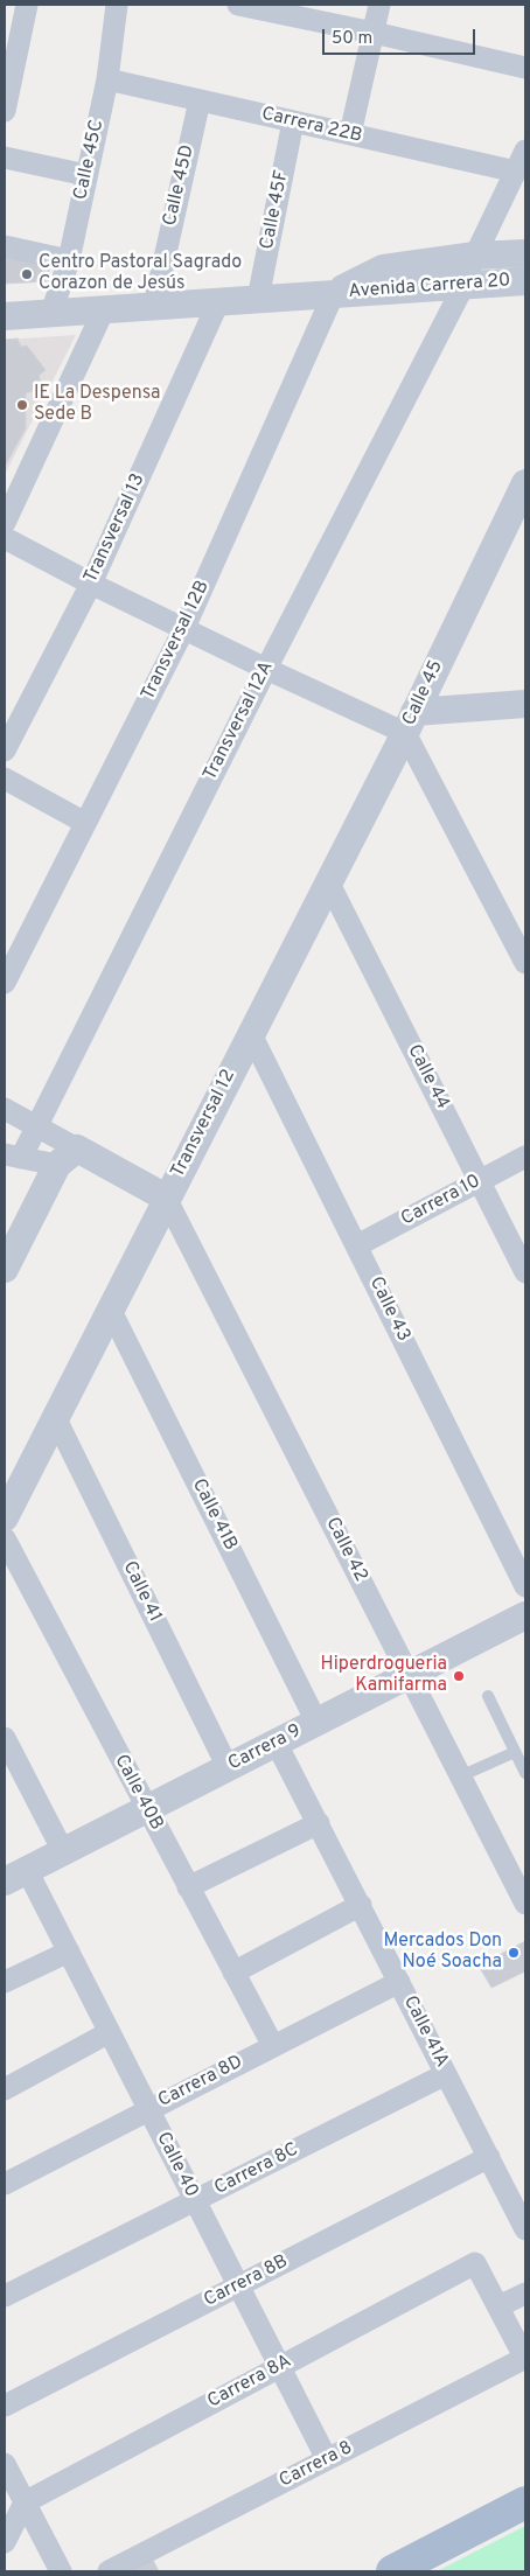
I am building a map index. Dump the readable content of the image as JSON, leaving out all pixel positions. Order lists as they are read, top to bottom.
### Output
{
  "streets": {
    "street": [
      "Carrera 22B",
      "Calle 45C",
      "Calle 45D",
      "Calle 45F",
      "Avenida Carrera 20",
      "Transversal 13",
      "Transversal 12B",
      "Calle 45",
      "Transversal 12A",
      "Calle 44",
      "Transversal 12",
      "Carrera 10",
      "Calle 43",
      "Calle 41B",
      "Calle 42",
      "Calle 41",
      "Carrera 9",
      "Calle 40B",
      "Calle 41A",
      "Carrera 8D",
      "Calle 40",
      "Carrera 8C",
      "Carrera 8B",
      "Carrera 8A",
      "Carrera 8"
    ]
  },
  "crossings": [
    ["Carrera 22B", "Calle 45C"],
    ["Carrera 22B", "Calle 45D"],
    ["Carrera 22B", "Calle 45F"],
    ["Carrera 22B", "Transversal 12A"],
    ["Calle 45C", "Avenida Carrera 20"],
    ["Calle 45D", "Avenida Carrera 20"],
    ["Calle 45F", "Avenida Carrera 20"],
    ["Avenida Carrera 20", "Transversal 13"],
    ["Avenida Carrera 20", "Transversal 12B"],
    ["Avenida Carrera 20", "Transversal 12A"],
    ["Calle 45", "Transversal 12"],
    ["Calle 44", "Transversal 12"],
    ["Calle 44", "Carrera 10"],
    ["Transversal 12", "Calle 43"],
    ["Transversal 12", "Calle 41B"],
    ["Transversal 12", "Calle 42"],
    ["Transversal 12", "Calle 41"],
    ["Carrera 10", "Calle 43"],
    ["Calle 41B", "Carrera 9"],
    ["Calle 42", "Carrera 9"],
    ["Calle 41", "Carrera 9"],
    ["Carrera 9", "Calle 40B"],
    ["Carrera 9", "Calle 41A"],
    ["Carrera 9", "Calle 40"],
    ["Calle 40B", "Carrera 8D"],
    ["Calle 41A", "Carrera 8D"],
    ["Calle 41A", "Carrera 8C"],
    ["Calle 41A", "Carrera 8B"],
    ["Carrera 8D", "Calle 40"],
    ["Calle 40", "Carrera 8C"],
    ["Calle 40", "Carrera 8B"],
    ["Calle 40", "Carrera 8A"],
    ["Calle 40", "Carrera 8"]
  ],
  "places": [
    "Centro Pastoral Sagrado Corazon de Jesús",
    "IE La Despensa Sede B",
    "Hiperdrogueria Kamifarma",
    "Mercados Don Noé Soacha"
  ],
  "scale_bar": "50 m"
}
